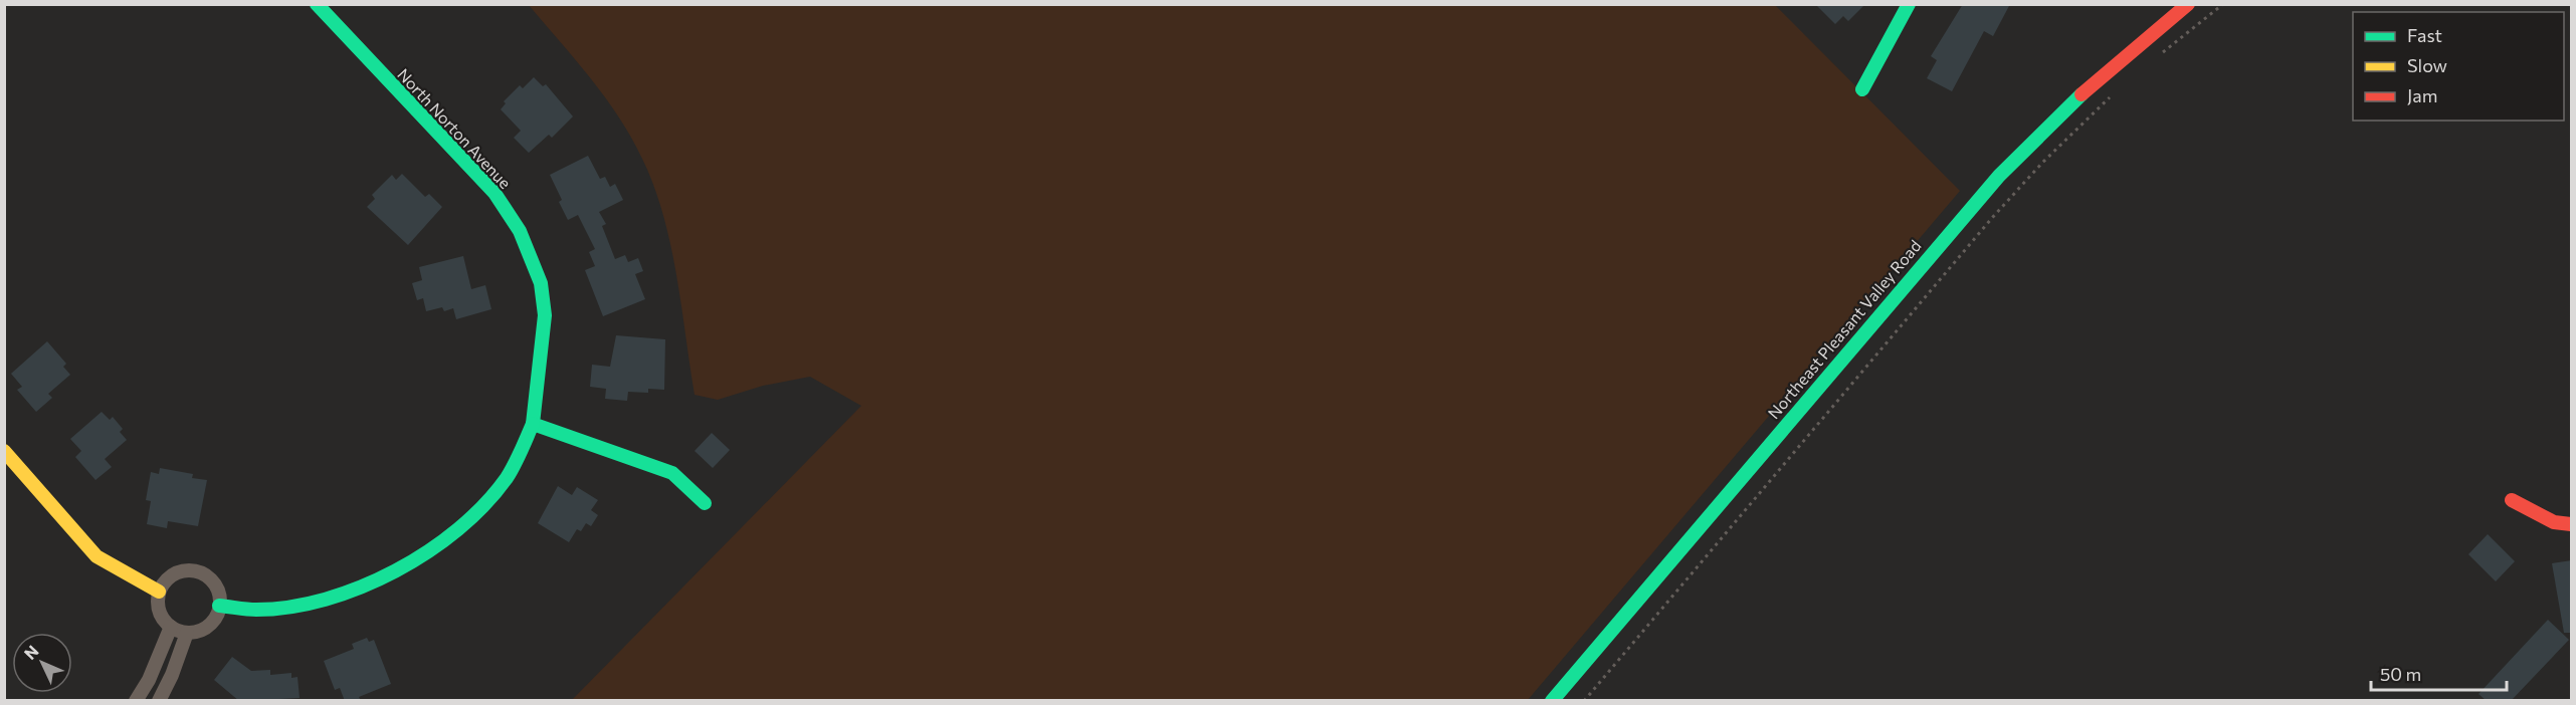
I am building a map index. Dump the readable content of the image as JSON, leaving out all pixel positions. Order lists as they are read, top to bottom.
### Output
{
  "streets": {
    "street": ["North Norton Avenue", "Northeast Pleasant Valley Road"]
  },
  "legend": ["Fast", "Slow", "Jam"],
  "scale_bar": "50 m",
  "north": "top left"
}
